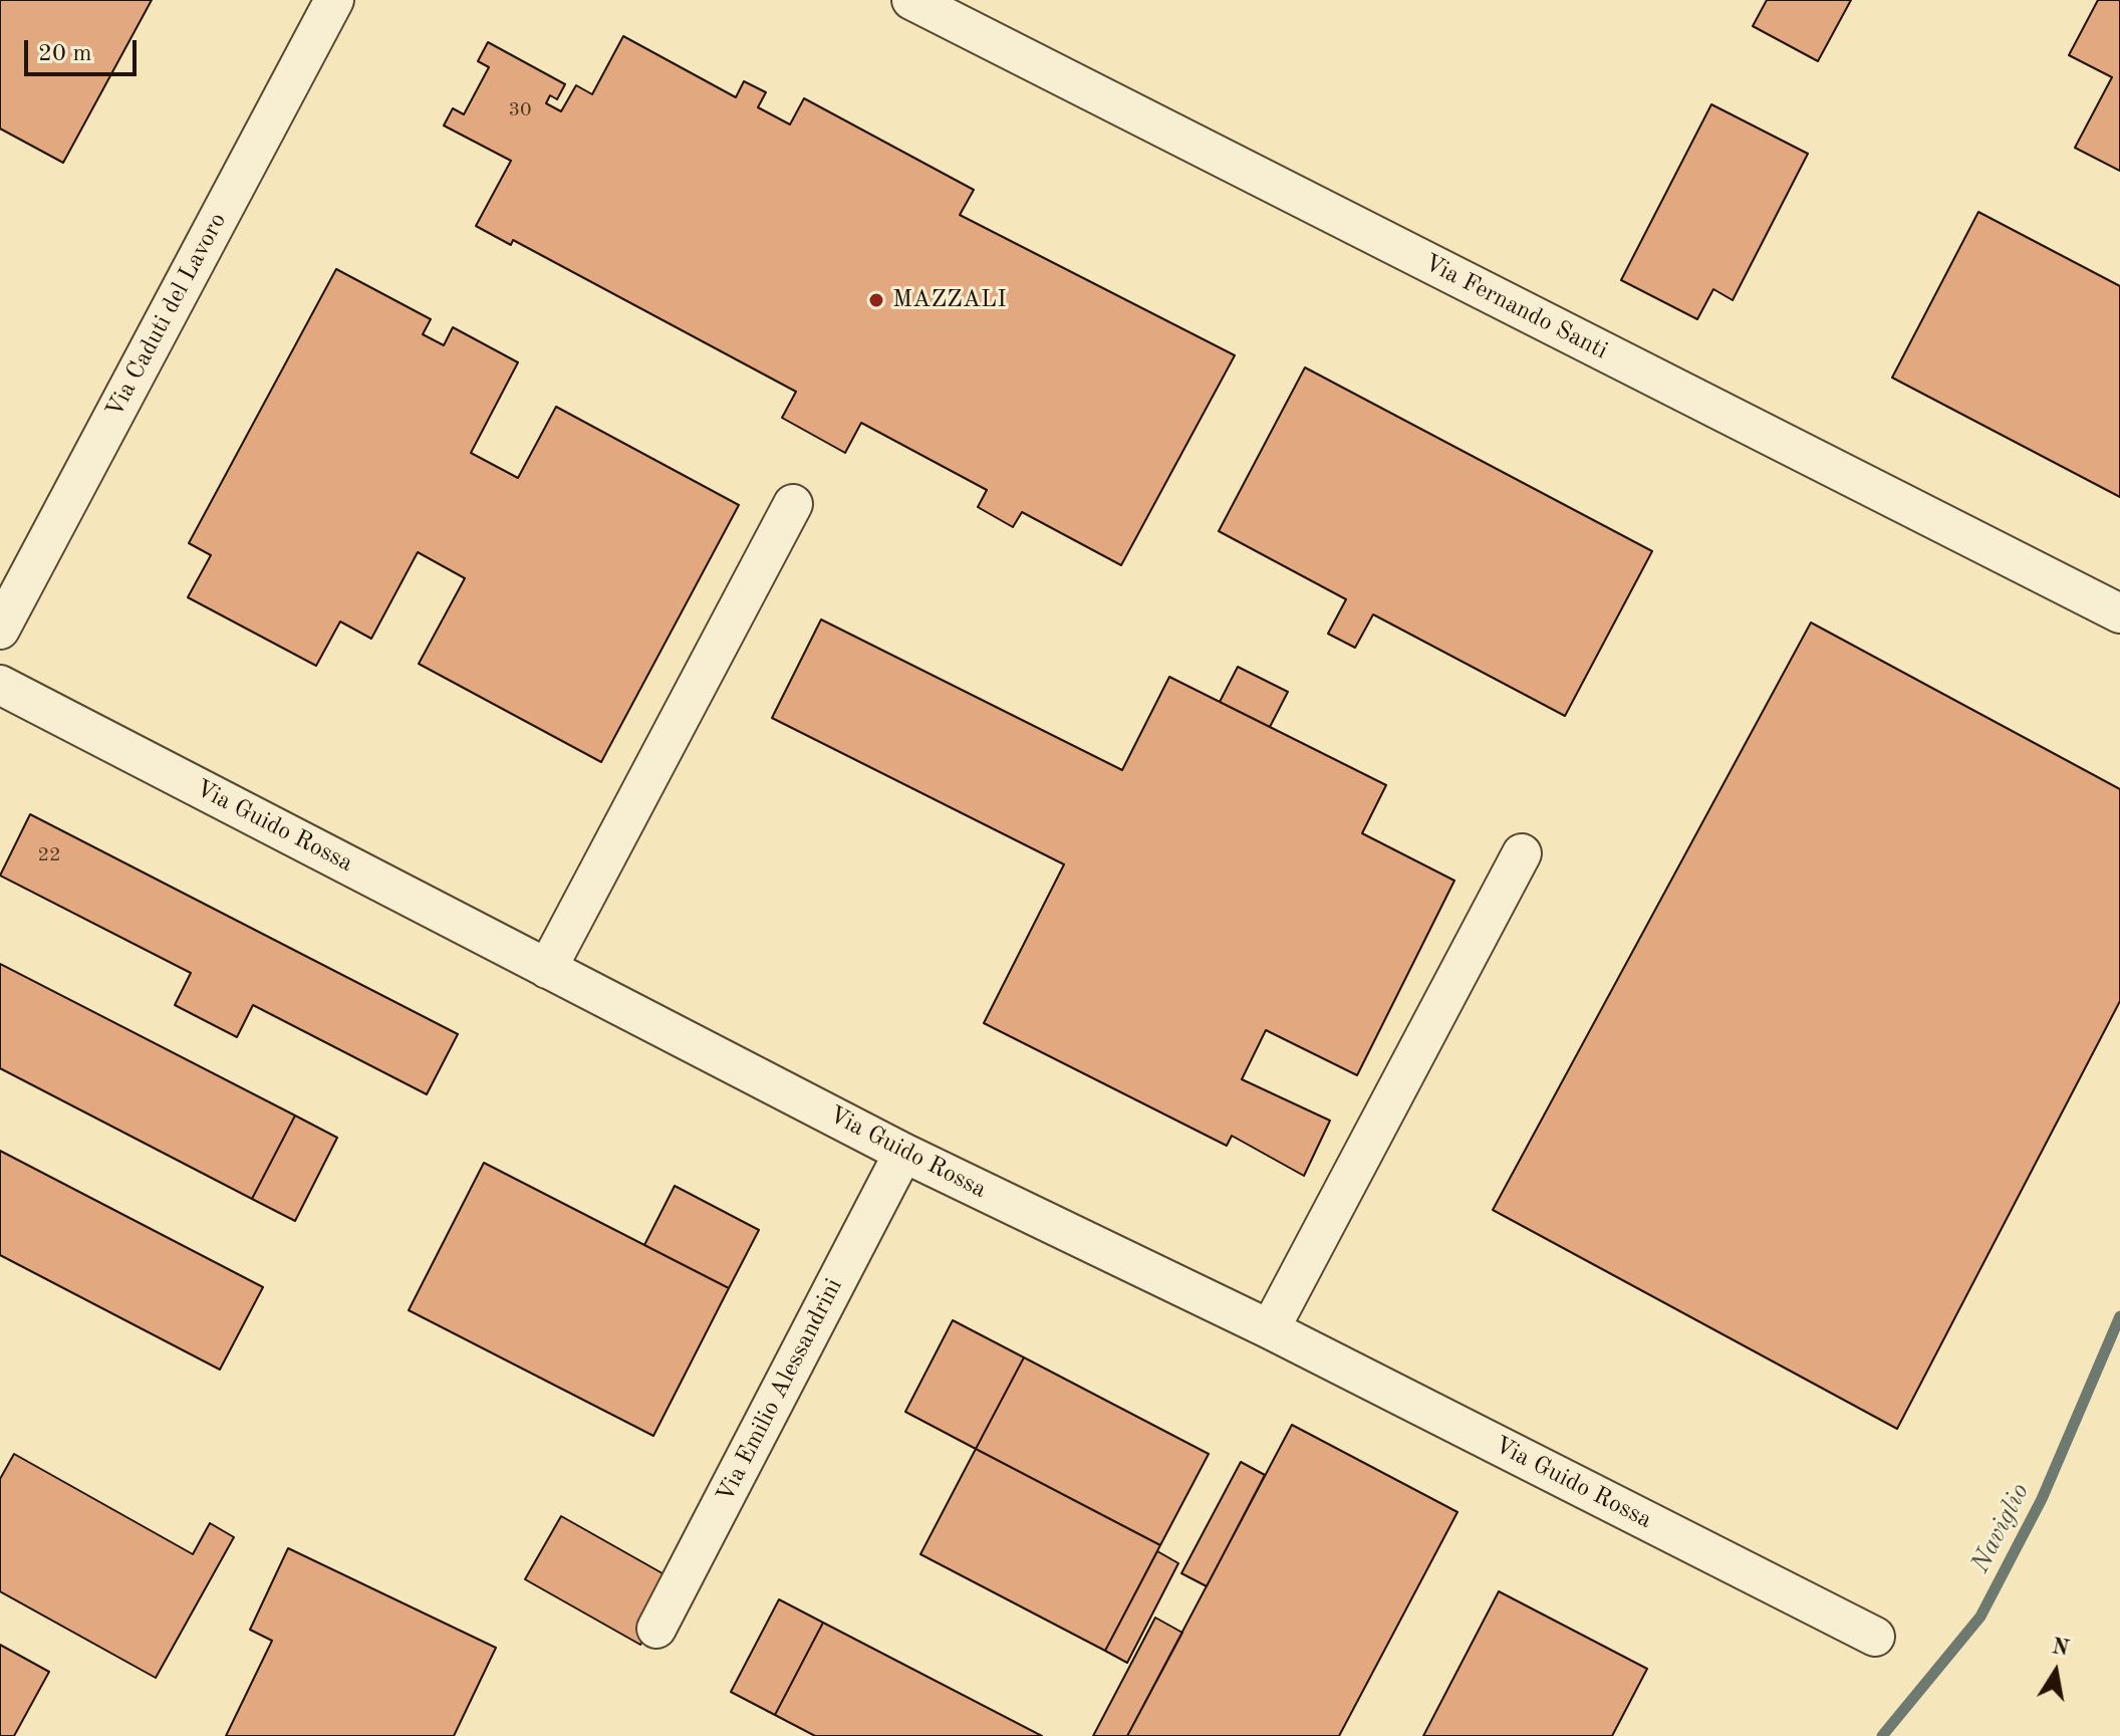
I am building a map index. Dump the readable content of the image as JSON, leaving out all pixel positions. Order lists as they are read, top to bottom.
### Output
{
  "streets": {
    "street": [
      "Via Fernando Santi",
      "Via Caduti del Lavoro",
      "Via Guido Rossa",
      "Via Emilio Alessandrini"
    ]
  },
  "crossings": [
    ["Via Guido Rossa", "Via Emilio Alessandrini"]
  ],
  "water": ["Naviglio"],
  "places": ["MAZZALI"],
  "house_numbers": ["30", "22"],
  "scale_bar": "20 m",
  "north": "top"
}
